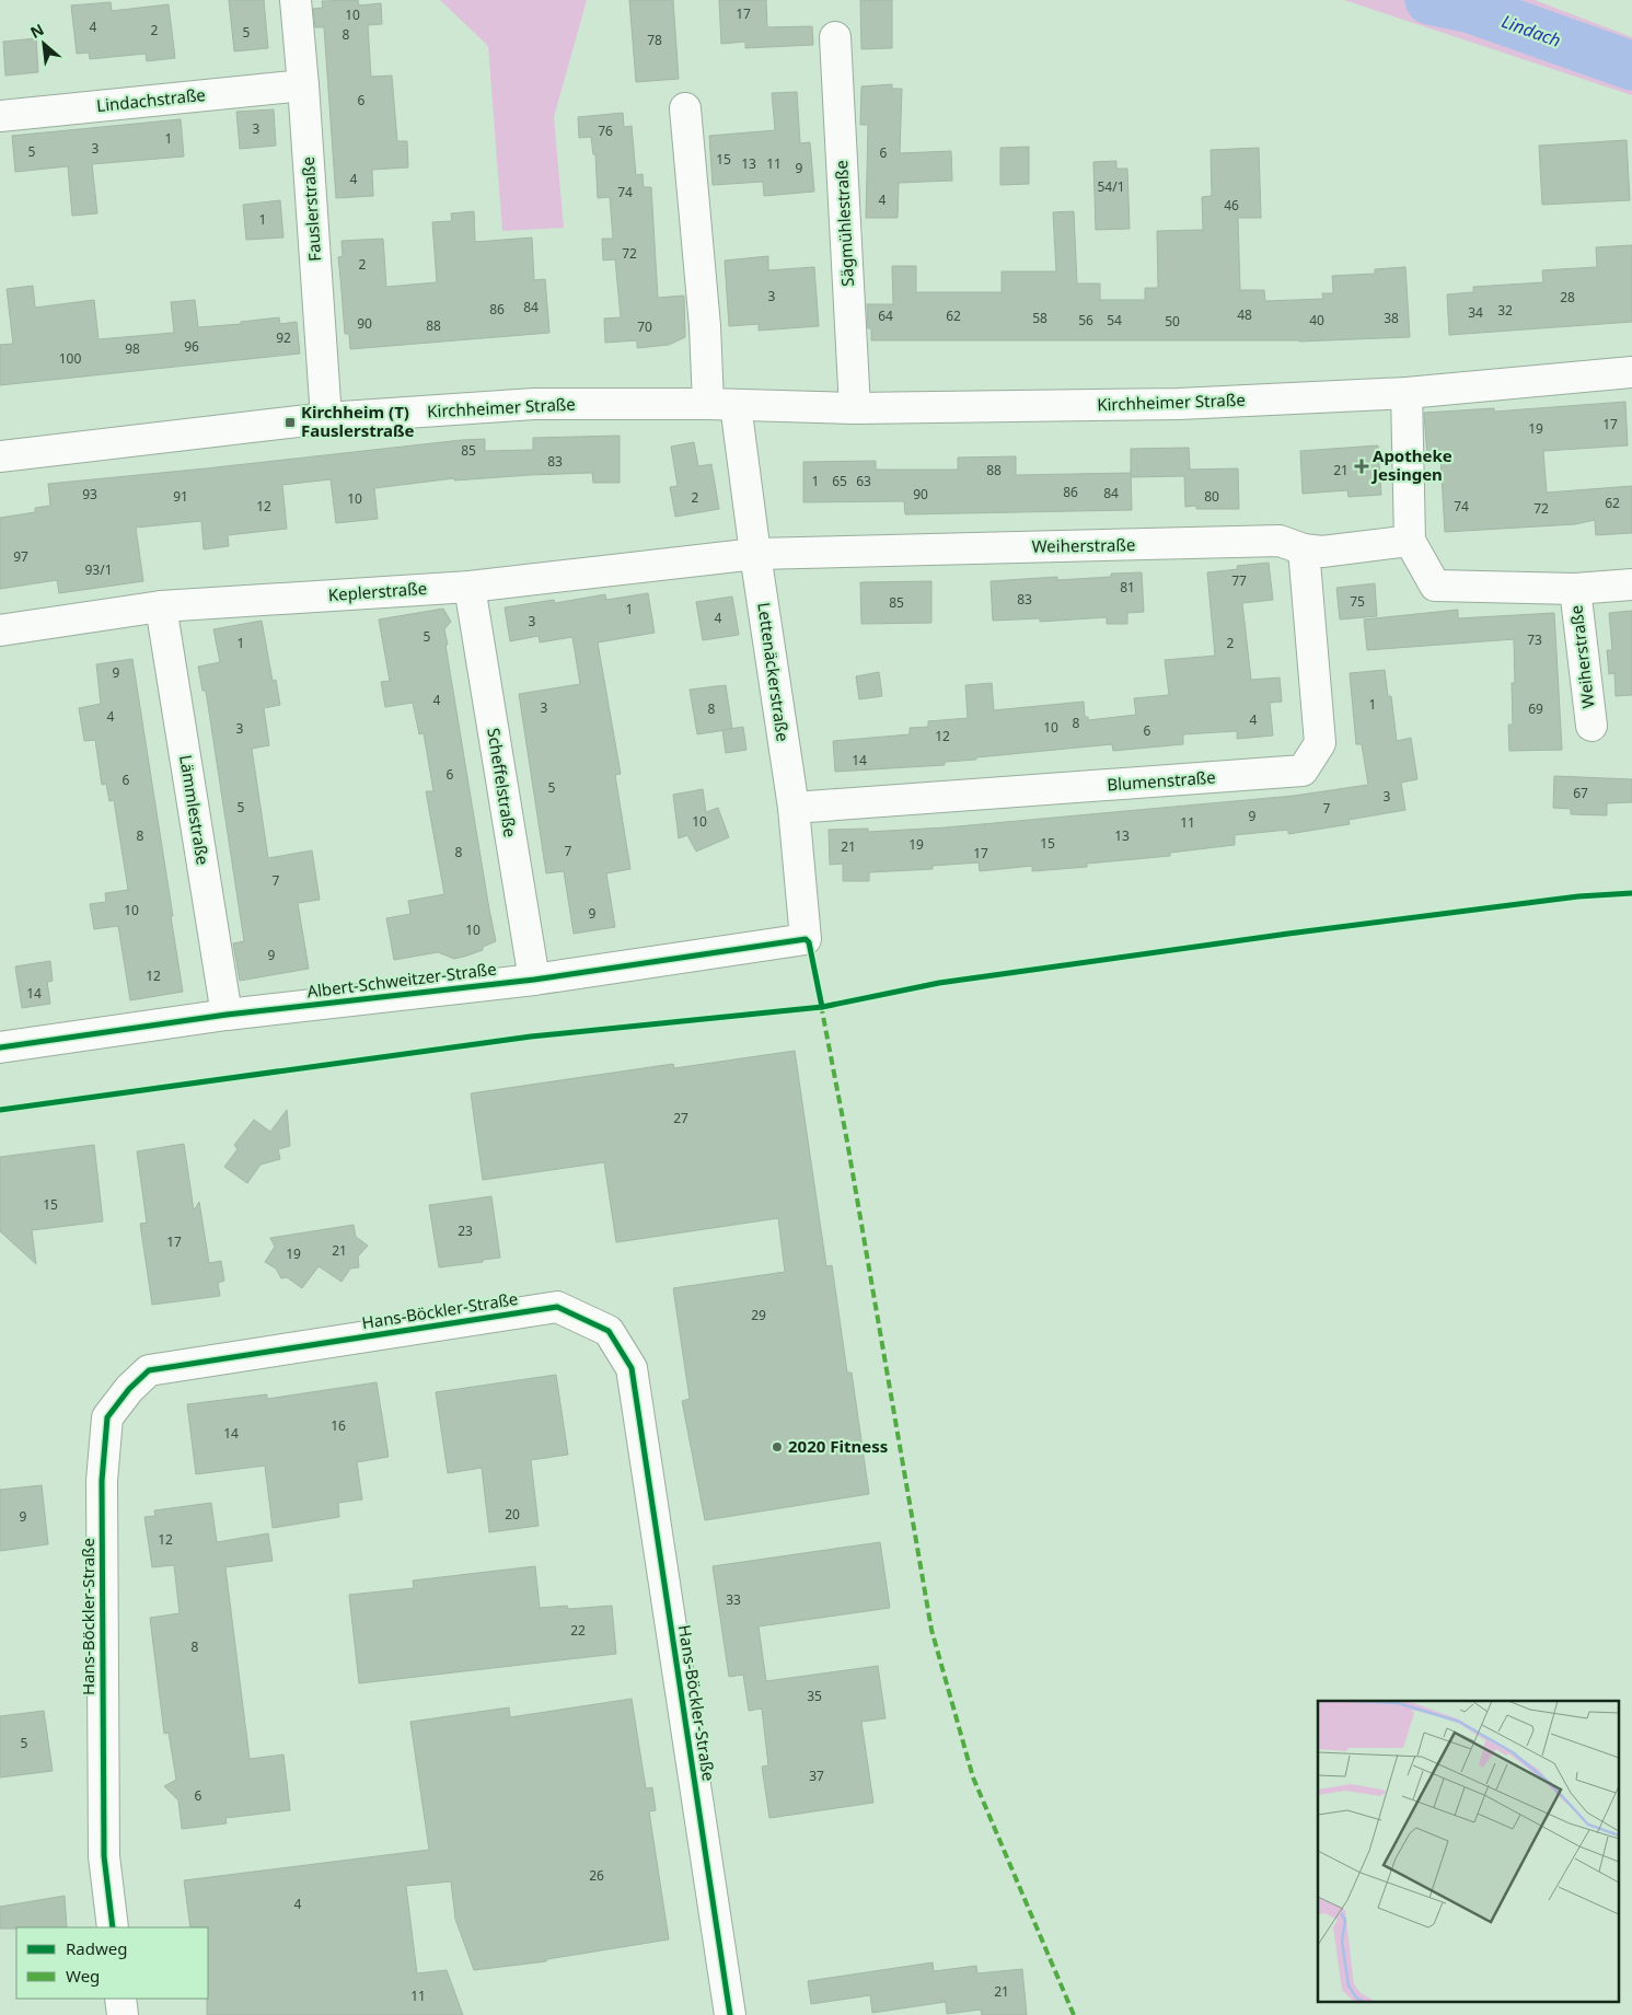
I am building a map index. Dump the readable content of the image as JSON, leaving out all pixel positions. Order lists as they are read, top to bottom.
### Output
{
  "streets": {
    "street": [
      "Lindachstraße",
      "Fauslerstraße",
      "Sägmühlestraße",
      "Kirchheimer Straße",
      "Weiherstraße",
      "Keplerstraße",
      "Lettenäckerstraße",
      "Blumenstraße",
      "Scheffelstraße",
      "Lämmlestraße",
      "Albert-Schweitzer-Straße",
      "Hans-Böckler-Straße"
    ]
  },
  "crossings": [
    ["Lindachstraße", "Fauslerstraße"],
    ["Fauslerstraße", "Kirchheimer Straße"],
    ["Sägmühlestraße", "Kirchheimer Straße"],
    ["Kirchheimer Straße", "Weiherstraße"],
    ["Kirchheimer Straße", "Lettenäckerstraße"],
    ["Weiherstraße", "Keplerstraße"],
    ["Weiherstraße", "Lettenäckerstraße"],
    ["Weiherstraße", "Blumenstraße"],
    ["Keplerstraße", "Lettenäckerstraße"],
    ["Keplerstraße", "Scheffelstraße"],
    ["Keplerstraße", "Lämmlestraße"],
    ["Lettenäckerstraße", "Blumenstraße"],
    ["Lettenäckerstraße", "Albert-Schweitzer-Straße"],
    ["Scheffelstraße", "Albert-Schweitzer-Straße"],
    ["Lämmlestraße", "Albert-Schweitzer-Straße"]
  ],
  "water": ["Lindach"],
  "places": {
    "transit": ["Kirchheim (T) Fauslerstraße"],
    "health": ["Apotheke Jesingen"],
    "other": ["2020 Fitness"]
  },
  "house_numbers": [
    "17",
    "10",
    "4",
    "2",
    "5",
    "8",
    "78",
    "6",
    "3",
    "76",
    "1",
    "3",
    "5",
    "6",
    "15",
    "13",
    "11",
    "9",
    "4",
    "54/1",
    "74",
    "4",
    "46",
    "1",
    "72",
    "2",
    "3",
    "28",
    "84",
    "86",
    "32",
    "34",
    "48",
    "64",
    "62",
    "58",
    "38",
    "56",
    "54",
    "40",
    "50",
    "90",
    "88",
    "70",
    "92",
    "96",
    "98",
    "100",
    "17",
    "19",
    "85",
    "83",
    "88",
    "21",
    "1",
    "65",
    "63",
    "86",
    "84",
    "93",
    "90",
    "91",
    "80",
    "2",
    "10",
    "62",
    "12",
    "74",
    "72",
    "97",
    "93/1",
    "77",
    "81",
    "83",
    "75",
    "85",
    "1",
    "4",
    "3",
    "5",
    "73",
    "1",
    "2",
    "9",
    "4",
    "1",
    "3",
    "8",
    "69",
    "4",
    "4",
    "8",
    "10",
    "3",
    "6",
    "12",
    "14",
    "6",
    "6",
    "5",
    "67",
    "3",
    "5",
    "7",
    "9",
    "10",
    "11",
    "8",
    "13",
    "15",
    "19",
    "21",
    "7",
    "8",
    "17",
    "7",
    "10",
    "9",
    "10",
    "9",
    "12",
    "14",
    "27",
    "15",
    "23",
    "17",
    "21",
    "19",
    "29",
    "16",
    "14",
    "20",
    "9",
    "12",
    "33",
    "22",
    "8",
    "35",
    "5",
    "37",
    "6",
    "26",
    "4",
    "21",
    "11"
  ],
  "legend": ["Radweg", "Weg"],
  "north": "top left"
}
